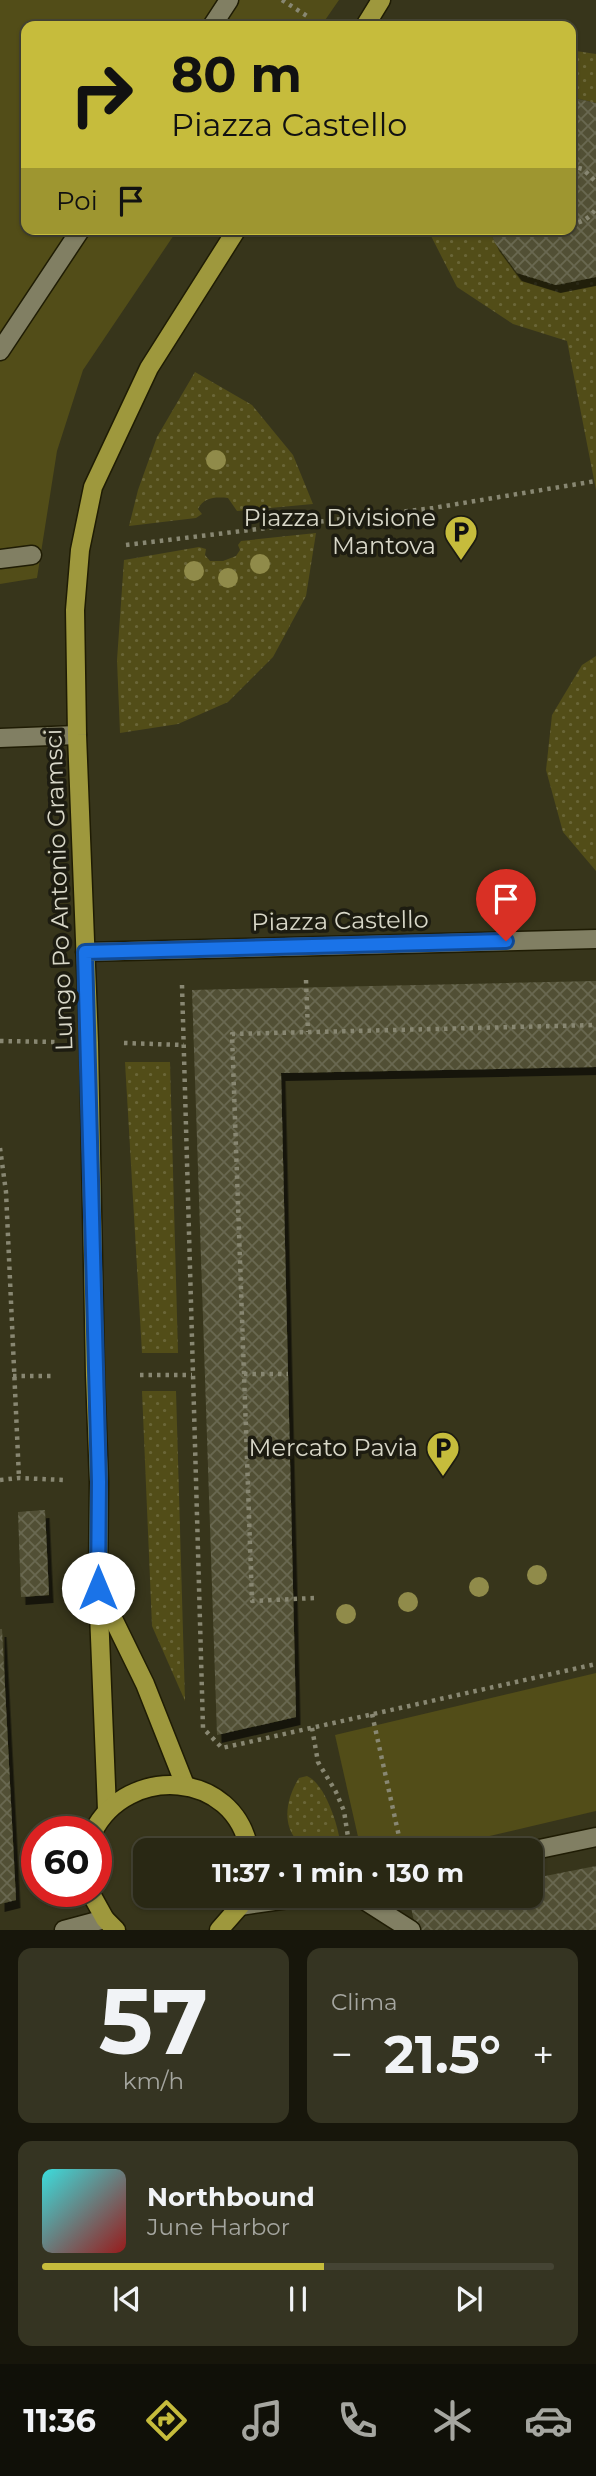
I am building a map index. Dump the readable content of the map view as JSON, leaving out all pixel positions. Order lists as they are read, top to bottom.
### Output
{
  "streets": {
    "main road": ["Lungo Po Antonio Gramsci"],
    "street": ["Piazza Castello"]
  },
  "crossings": [
    ["Lungo Po Antonio Gramsci", "Piazza Castello"]
  ],
  "places": {
    "parking": ["Piazza Divisione Mantova", "Mercato Pavia"]
  },
  "page": {
    "turn": ["80 m", "Piazza Castello"],
    "then": "Poi",
    "limit": "60",
    "trip": "11:37 · 1 min · 130 m",
    "tile": [
      ["57", "km/h"],
      "Clima"
    ],
    "heat": ["−", "21.5°", "+"],
    "song": ["Northbound", "June Harbor"],
    "tabs": "11:36"
  }
}
